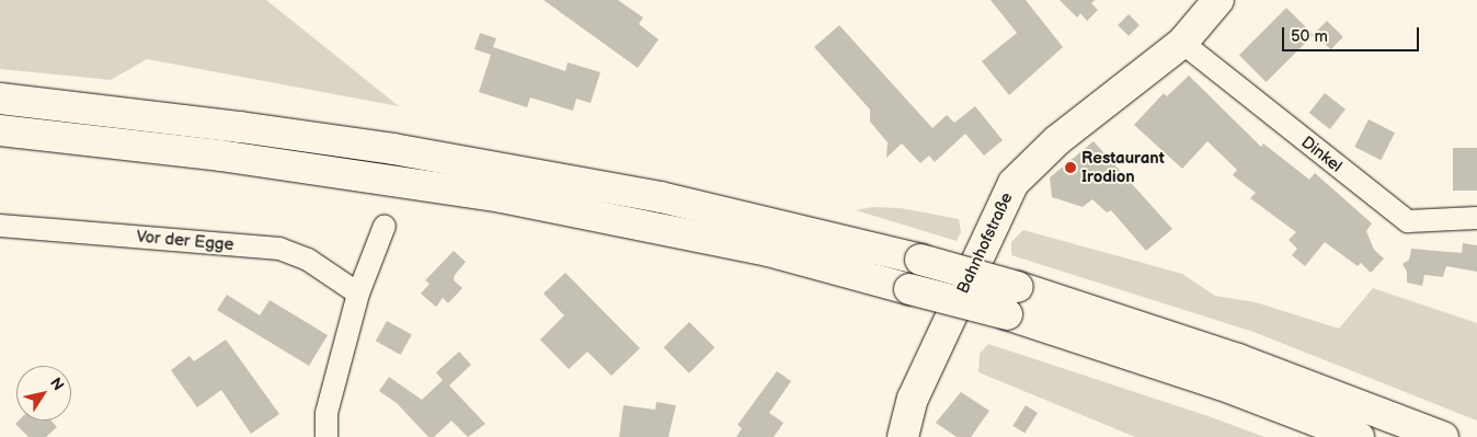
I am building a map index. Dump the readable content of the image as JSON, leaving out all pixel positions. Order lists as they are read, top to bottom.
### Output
{
  "streets": {
    "main road": ["Bahnhofstraße"],
    "street": ["Dinkel", "Vor der Egge"]
  },
  "crossings": [
    ["Dinkel", "Bahnhofstraße"]
  ],
  "places": ["Restaurant Irodion"],
  "scale_bar": "50 m",
  "north": "top right"
}
